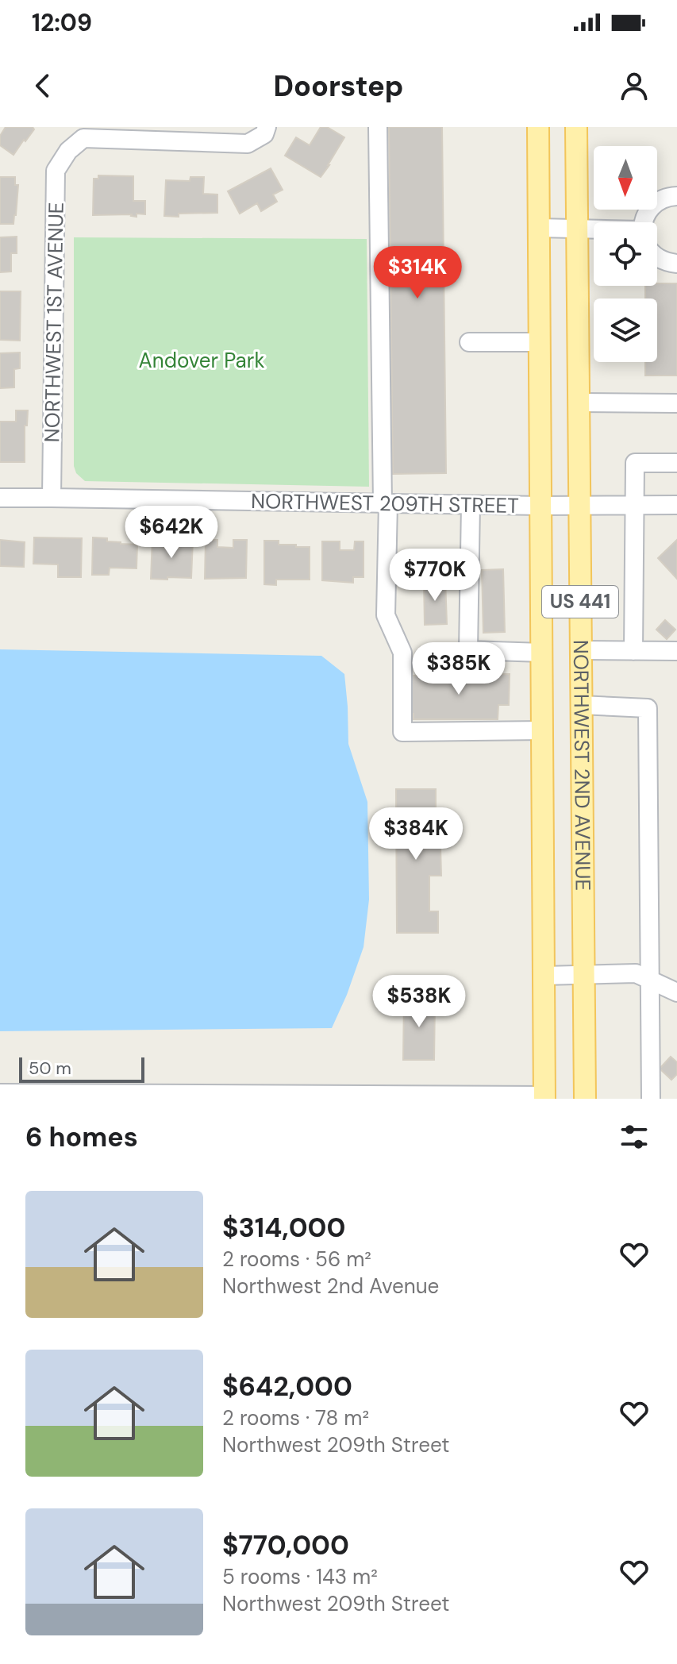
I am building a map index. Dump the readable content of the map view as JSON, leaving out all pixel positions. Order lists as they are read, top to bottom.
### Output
{
  "streets": {
    "main road": ["US 441", "NORTHWEST 2ND AVENUE"],
    "street": ["NORTHWEST 1ST AVENUE", "NORTHWEST 209TH STREET"]
  },
  "crossings": [
    ["NORTHWEST 1ST AVENUE", "NORTHWEST 209TH STREET"],
    ["NORTHWEST 209TH STREET", "NORTHWEST 2ND AVENUE"]
  ],
  "parks": ["Andover Park"],
  "scale_bar": "50 m",
  "north": "bottom",
  "page": {
    "status": "12:09",
    "header": "Doorstep",
    "price": [
      "$314K",
      "$642K",
      "$770K",
      "$385K",
      "$384K",
      "$538K"
    ],
    "scale": "50 m",
    "heading": "6 homes",
    "list": [
      {
        "name": "$314,000",
        "note": "2 rooms · 56 m² · Northwest 2nd Avenue"
      },
      {
        "name": "$642,000",
        "note": "2 rooms · 78 m² · Northwest 209th Street"
      },
      {
        "name": "$770,000",
        "note": "5 rooms · 143 m² · Northwest 209th Street"
      }
    ]
  }
}
